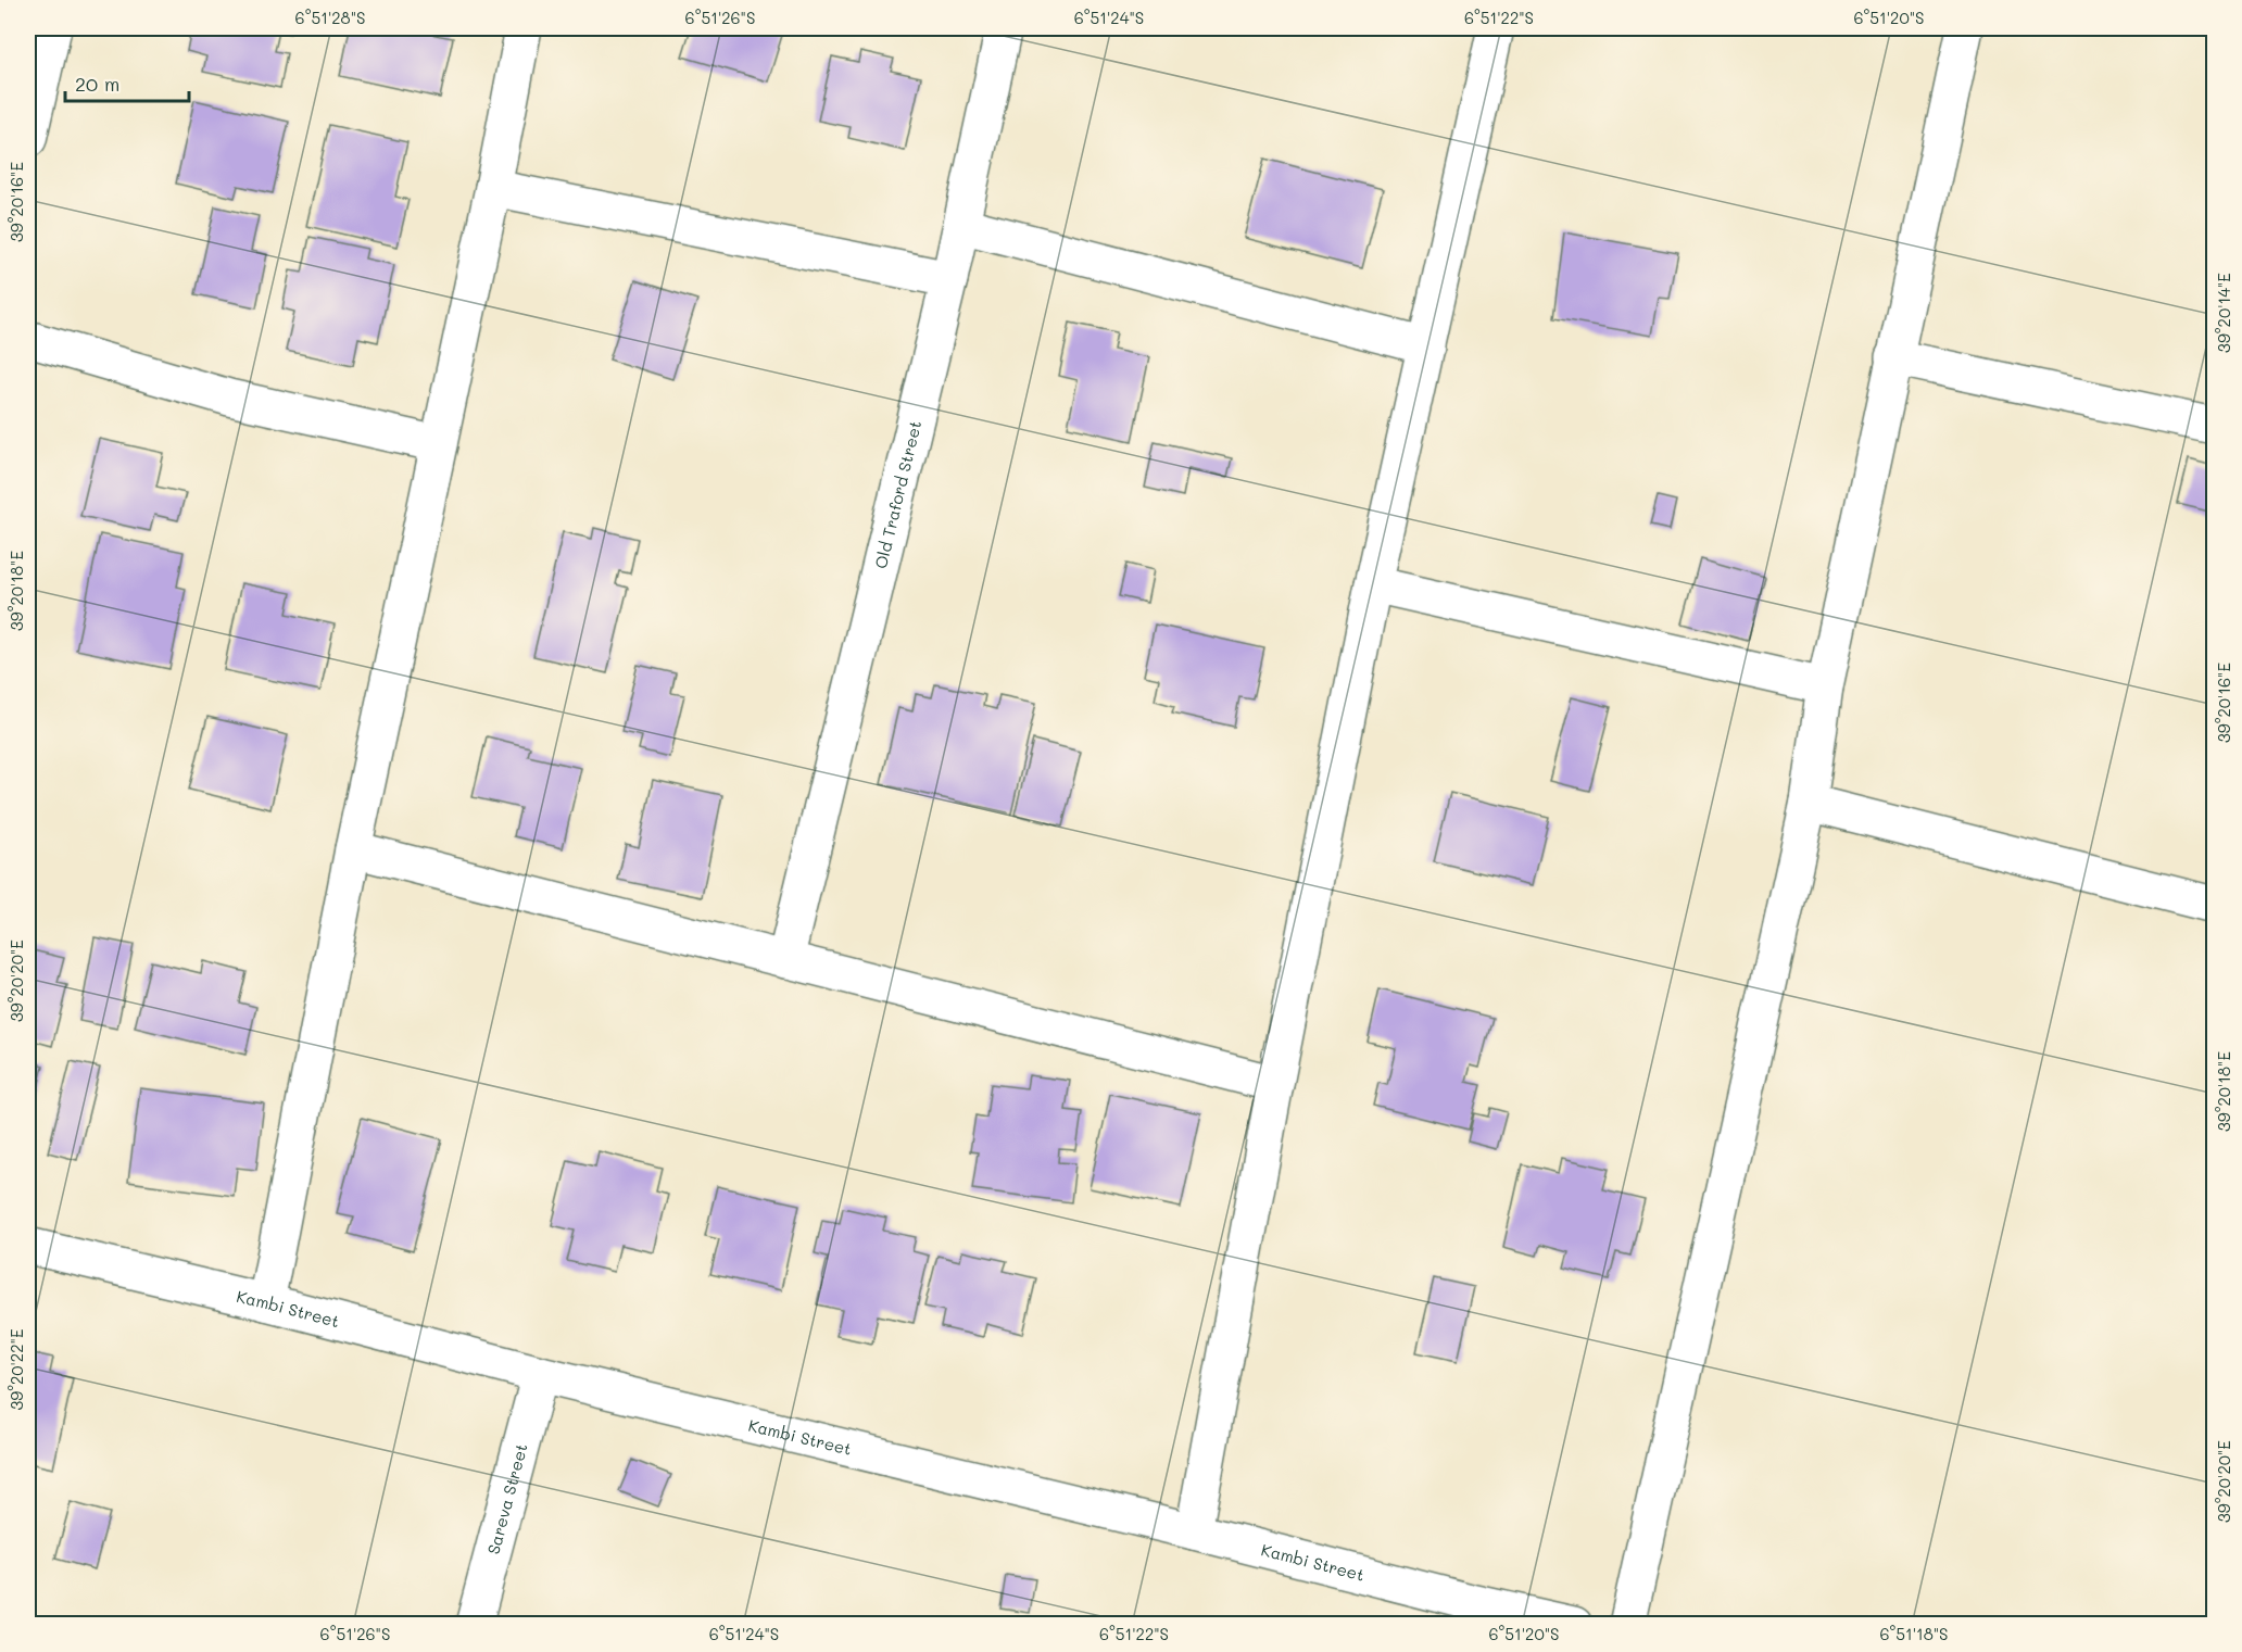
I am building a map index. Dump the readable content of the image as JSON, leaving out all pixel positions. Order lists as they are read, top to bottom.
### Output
{
  "streets": {
    "street": ["Old Traford Street", "Kambi Street", "Sareva Street"]
  },
  "crossings": [
    ["Kambi Street", "Sareva Street"]
  ],
  "scale_bar": "20 m",
  "coordinates": [
    "6°51'28\"S",
    "6°51'26\"S",
    "6°51'24\"S",
    "6°51'22\"S",
    "6°51'20\"S",
    "39°20'16\"E",
    "39°20'14\"E",
    "39°20'18\"E",
    "39°20'20\"E",
    "39°20'22\"E",
    "6°51'18\"S"
  ]
}
